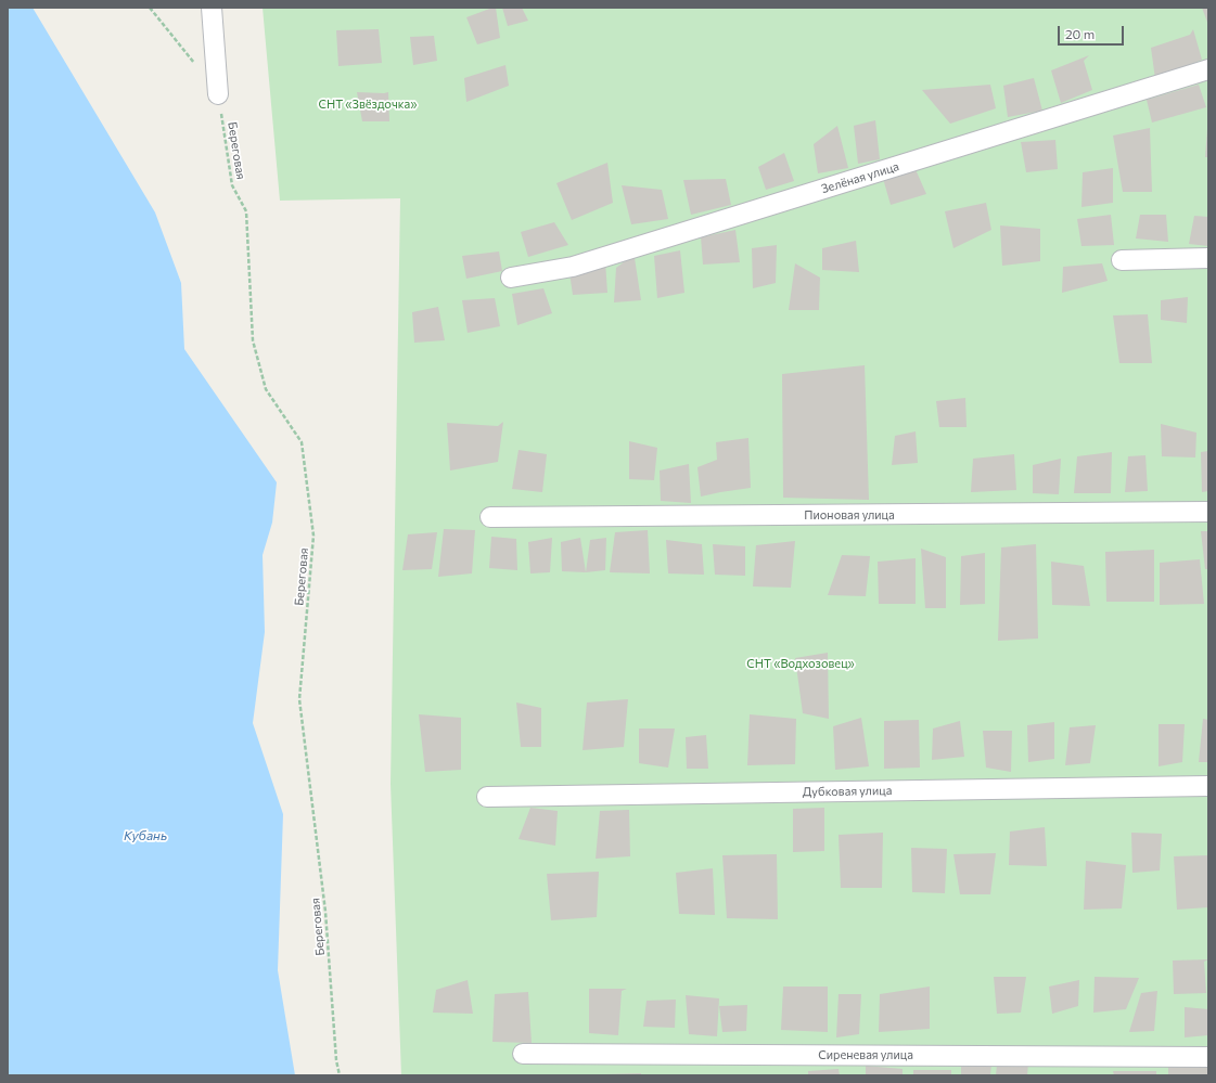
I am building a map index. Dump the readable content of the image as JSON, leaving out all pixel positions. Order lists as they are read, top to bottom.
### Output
{
  "streets": {
    "street": [
      "Зелёная улица",
      "Пионовая улица",
      "Дубковая улица",
      "Сиреневая улица"
    ],
    "path": ["Береговая"]
  },
  "water": ["Кубань"],
  "parks": ["СНТ «Звёздочка»", "СНТ «Водхозовец»"],
  "scale_bar": "20 m"
}
